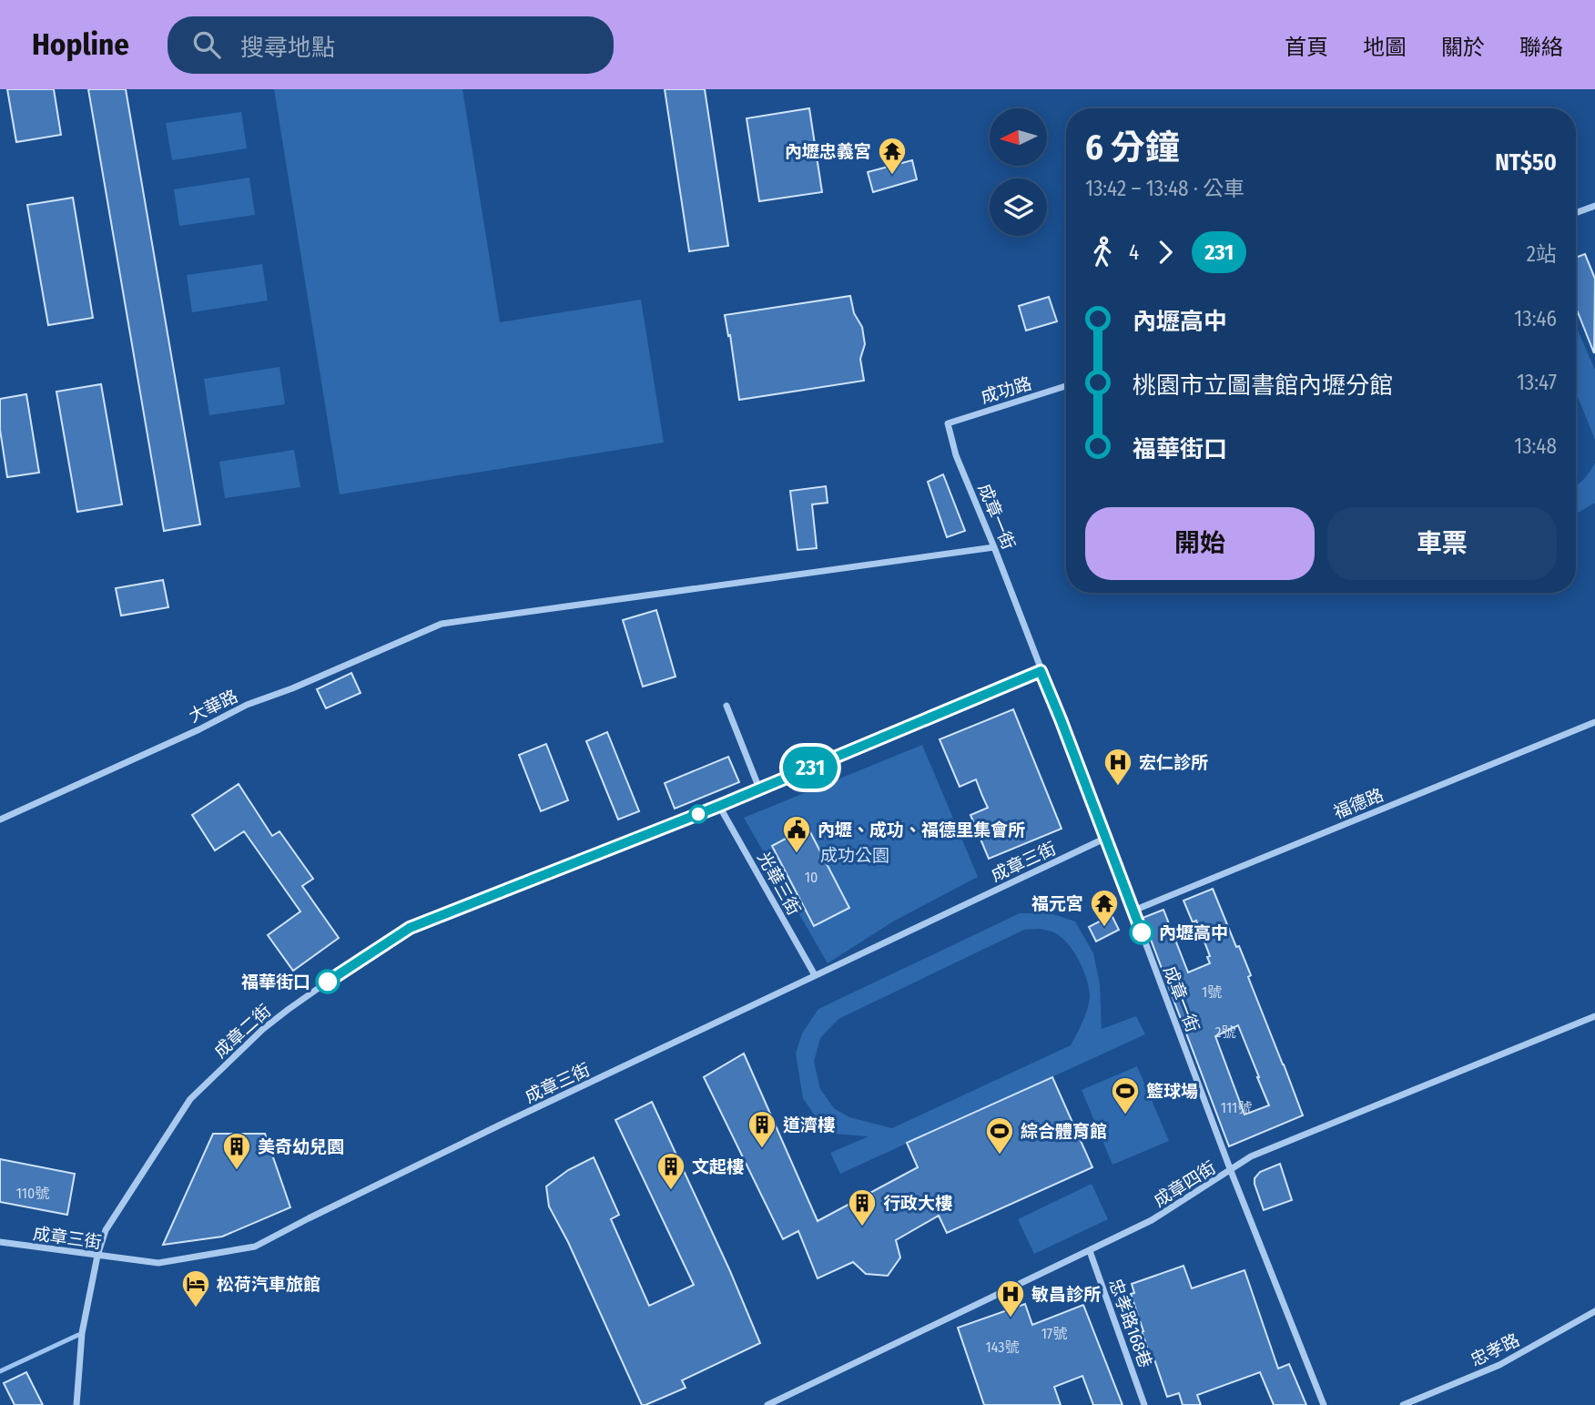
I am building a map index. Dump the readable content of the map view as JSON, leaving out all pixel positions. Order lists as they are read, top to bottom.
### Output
{
  "streets": {
    "street": [
      "成功路",
      "成章一街",
      "大華路",
      "福德路",
      "成章三街",
      "光華三街",
      "成章二街",
      "成章四街",
      "忠孝路168巷",
      "忠孝路"
    ]
  },
  "crossings": [
    ["成功路", "成章一街"],
    ["成章一街", "大華路"],
    ["成章一街", "福德路"],
    ["成章一街", "成章三街"],
    ["成章一街", "成章二街"],
    ["成章一街", "成章四街"],
    ["成章三街", "光華三街"],
    ["成章三街", "成章二街"],
    ["光華三街", "成章二街"],
    ["成章四街", "忠孝路168巷"]
  ],
  "parks": ["成功公園"],
  "places": {
    "temple": ["內壢忠義宮", "福元宮"],
    "hospital": ["宏仁診所", "敏昌診所"],
    "public building": ["內壢、成功、福德里集會所"],
    "other": ["內壢高中", "福華街口"],
    "sports": ["籃球場", "綜合體育館"],
    "building": [
      "道濟樓",
      "美奇幼兒園",
      "文起樓",
      "行政大樓"
    ],
    "hotel": ["松荷汽車旅館"]
  },
  "lines": ["bus line 231"],
  "house_numbers": [
    "10",
    "1號",
    "2號",
    "111號",
    "110號",
    "17號",
    "143號"
  ],
  "north": "left",
  "page": {
    "header": "Hopline",
    "search": "搜尋地點",
    "nav": [
      "首頁",
      "地圖",
      "關於",
      "聯絡"
    ],
    "on_map": "231",
    "heading": ["6 分鐘", "13:42 – 13:48 · 公車", "NT$50"],
    "legs": ["4", "231", "2站"],
    "list": [
      {
        "name": "內壢高中",
        "value": "13:46"
      },
      {
        "name": "桃園市立圖書館內壢分館",
        "value": "13:47"
      },
      {
        "name": "福華街口",
        "value": "13:48"
      }
    ],
    "buttons": ["開始", "車票"]
  }
}
